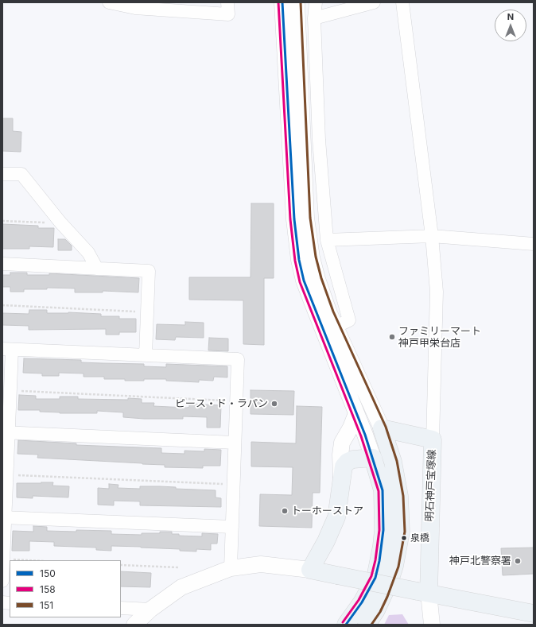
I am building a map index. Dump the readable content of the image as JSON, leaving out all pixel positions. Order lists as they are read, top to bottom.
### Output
{
  "streets": {
    "main road": ["明石神戸宝塚線"]
  },
  "places": [
    "ファミリーマート 神戸甲栄台店",
    "ピース・ド・ラパン",
    "トーホーストア",
    "泉橋",
    "神戸北警察署"
  ],
  "lines": ["transit line 150", "transit line 158", "transit line 151"],
  "legend": ["150", "158", "151"],
  "north": "top"
}
